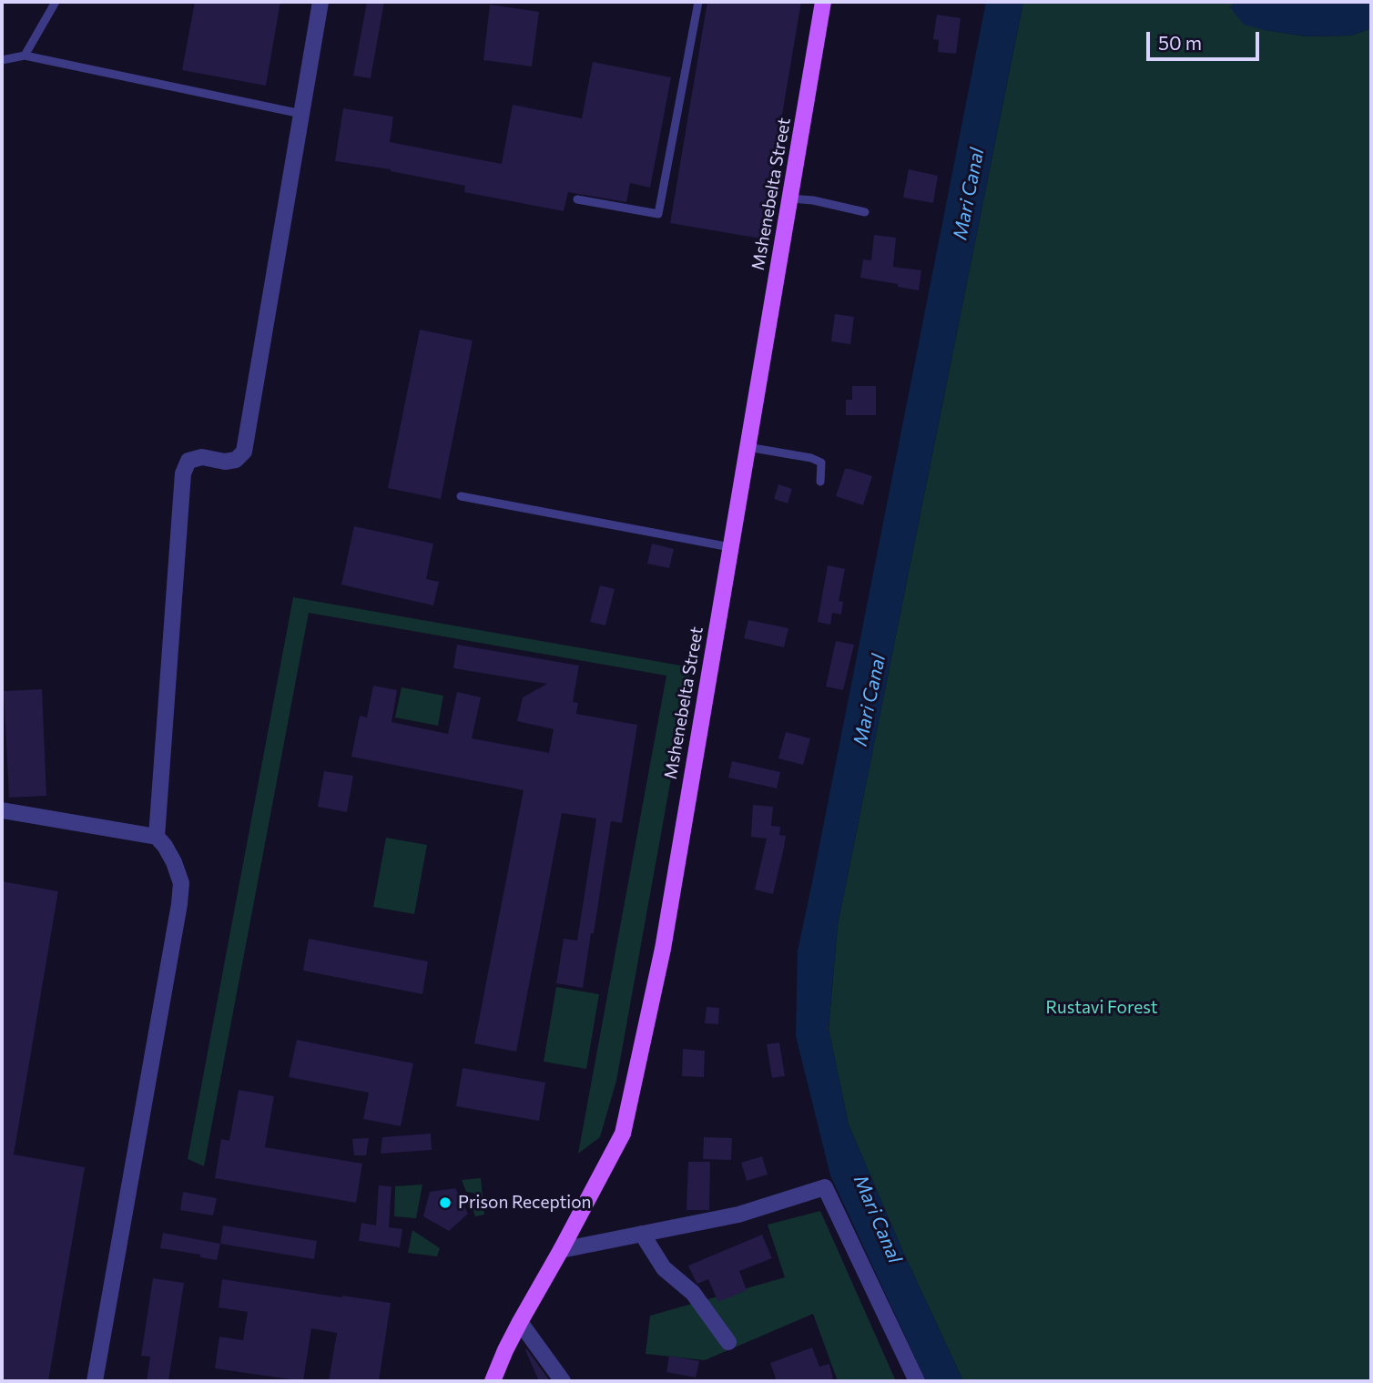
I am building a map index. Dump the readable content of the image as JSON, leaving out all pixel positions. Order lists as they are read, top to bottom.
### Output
{
  "streets": {
    "main road": ["Mshenebelta Street"]
  },
  "water": ["Mari Canal"],
  "parks": ["Rustavi Forest"],
  "places": ["Prison Reception"],
  "scale_bar": "50 m"
}
